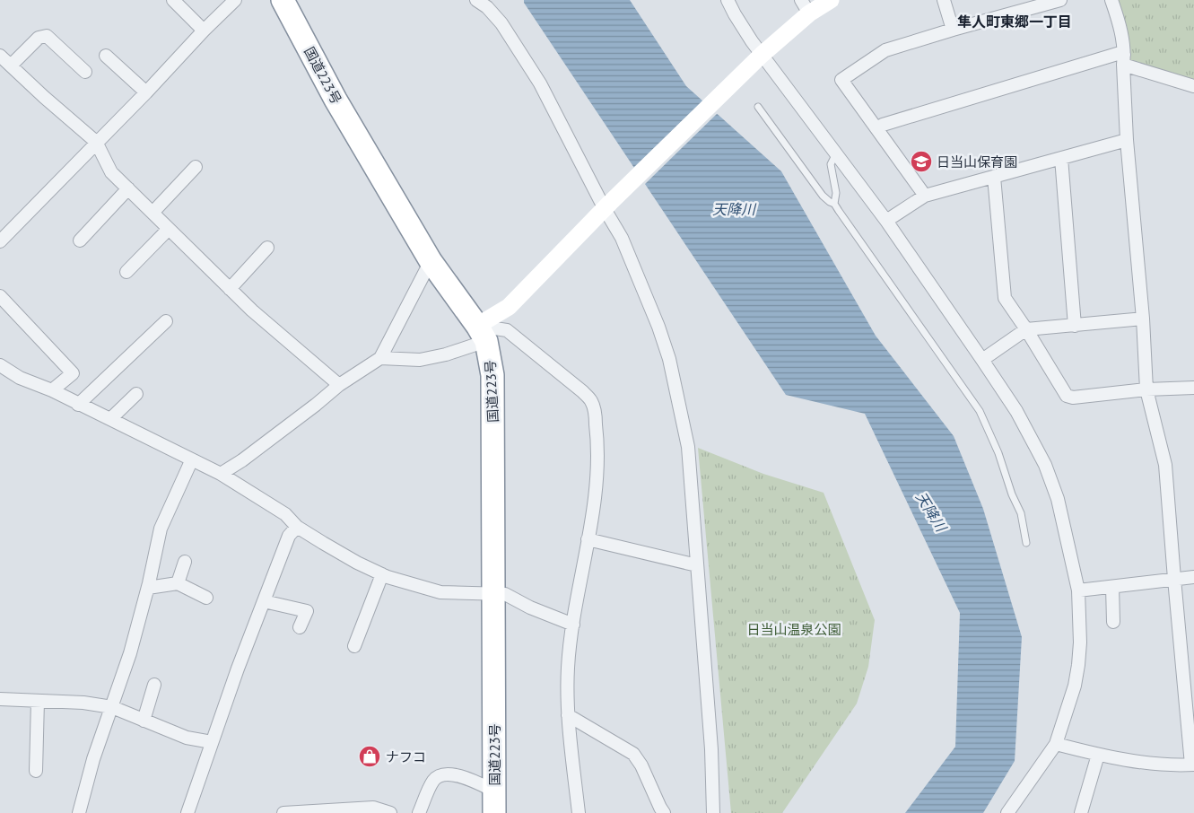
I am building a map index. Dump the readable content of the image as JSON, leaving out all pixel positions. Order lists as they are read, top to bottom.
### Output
{
  "streets": {
    "highway": ["国道223号"]
  },
  "districts": ["隼人町東郷一丁目"],
  "water": ["天降川"],
  "parks": ["日当山温泉公園"],
  "places": {
    "school or university": ["日当山保育園"],
    "shop": ["ナフコ"]
  }
}
